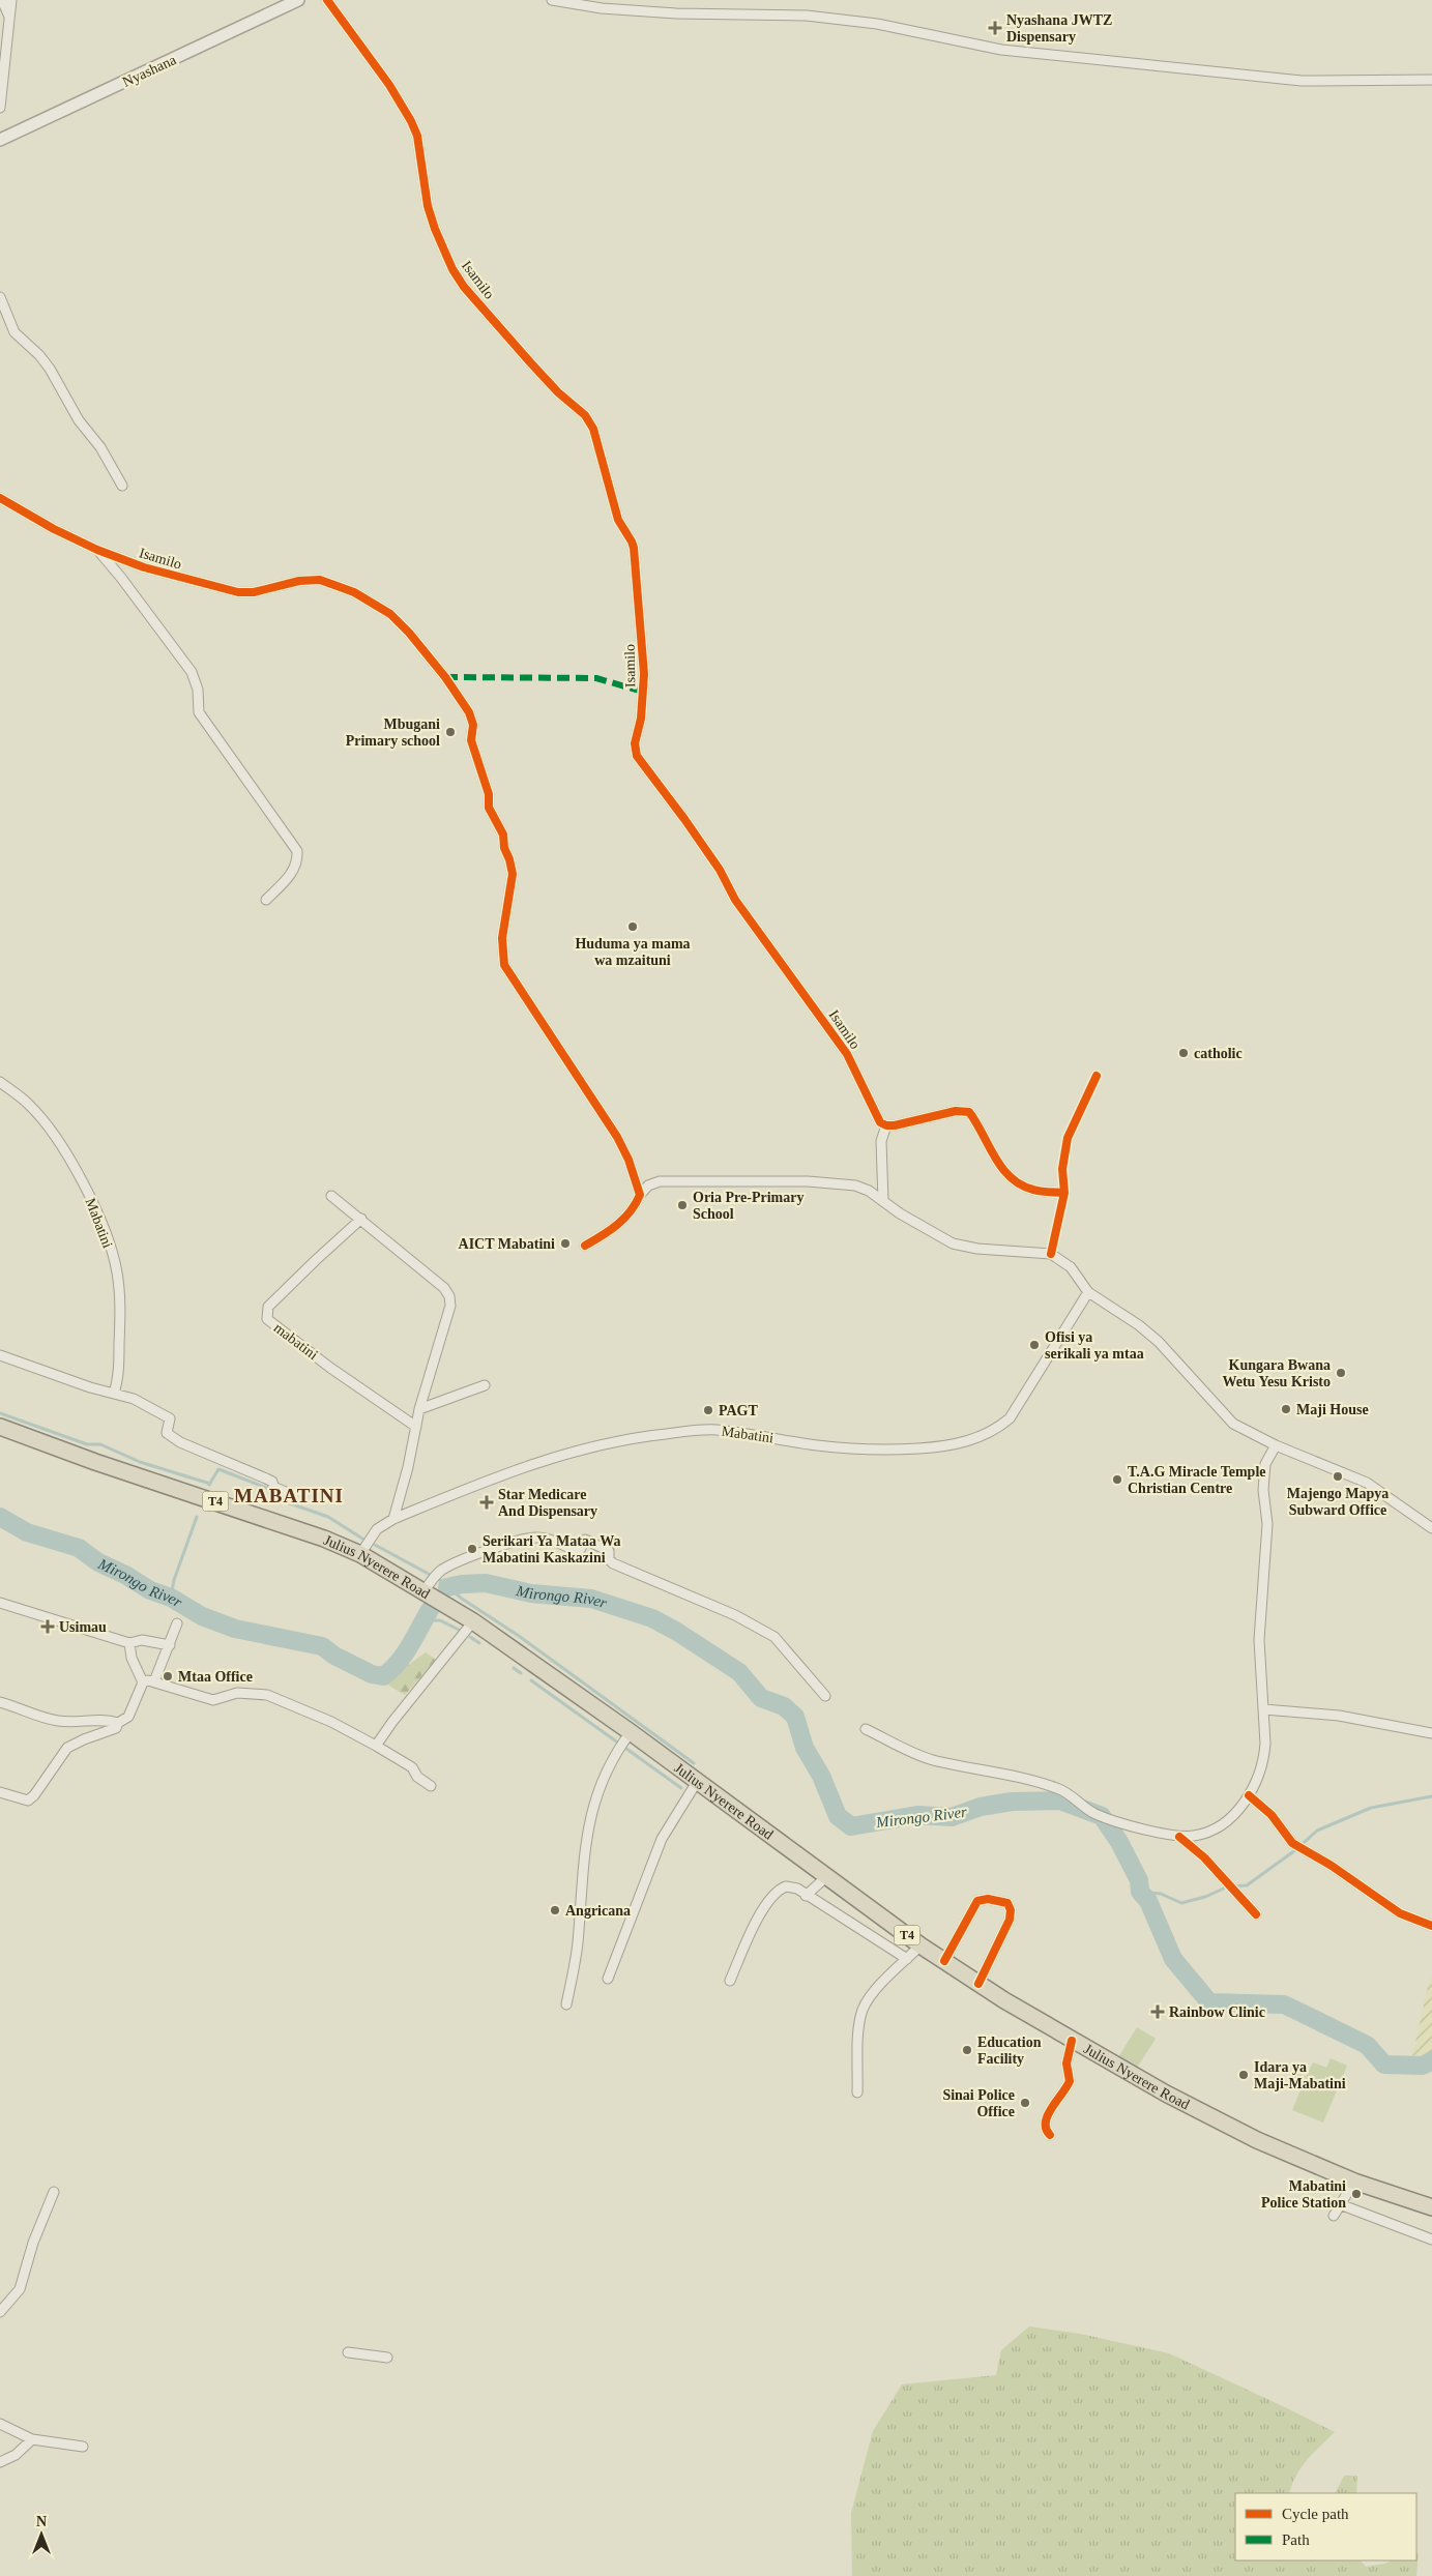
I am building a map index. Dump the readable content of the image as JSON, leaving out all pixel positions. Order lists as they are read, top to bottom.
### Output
{
  "streets": {
    "highway": ["T4", "Julius Nyerere Road"],
    "street": [
      "Nyashana",
      "Isamilo",
      "Mabatini",
      "mabatini"
    ]
  },
  "crossings": [
    ["Mabatini", "Julius Nyerere Road"]
  ],
  "districts": ["MABATINI"],
  "water": ["Mirongo River"],
  "places": {
    "health": [
      "Nyashana JWTZ Dispensary",
      "Star Medicare And Dispensary",
      "Usimau",
      "Rainbow Clinic"
    ],
    "other": [
      "Mbugani Primary school",
      "Huduma ya mama wa mzaituni",
      "catholic",
      "Oria Pre-Primary School",
      "AICT Mabatini",
      "Ofisi ya serikali ya mtaa",
      "Kungara Bwana Wetu Yesu Kristo",
      "Maji House",
      "PAGT",
      "Majengo Mapya Subward Office",
      "T.A.G Miracle Temple Christian Centre",
      "Serikari Ya Mataa Wa Mabatini Kaskazini",
      "Mtaa Office",
      "Angricana",
      "Education Facility",
      "Idara ya Maji-Mabatini",
      "Sinai Police Office",
      "Mabatini Police Station"
    ]
  },
  "legend": ["Cycle path", "Path"],
  "north": "top"
}
